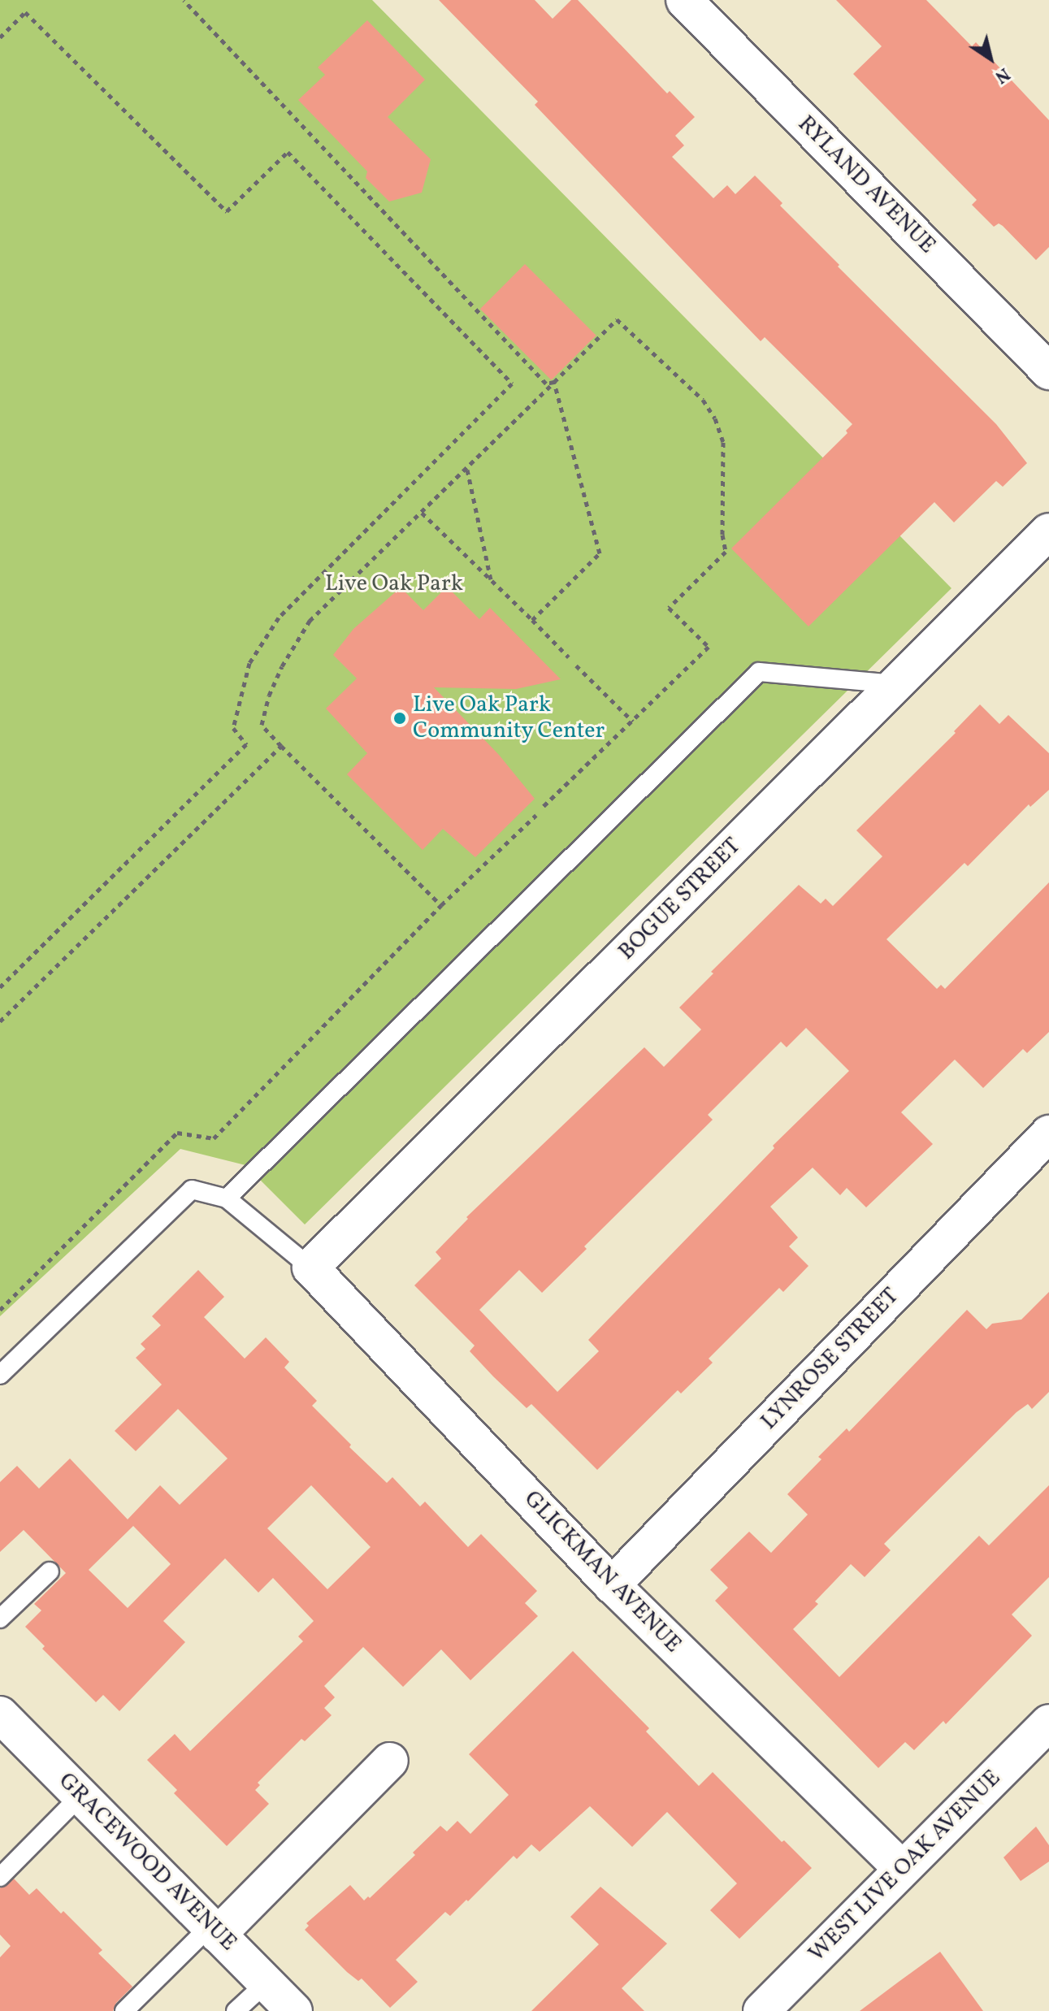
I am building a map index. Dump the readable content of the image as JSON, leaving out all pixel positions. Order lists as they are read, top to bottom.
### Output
{
  "streets": {
    "street": [
      "RYLAND AVENUE",
      "BOGUE STREET",
      "LYNROSE STREET",
      "GLICKMAN AVENUE",
      "GRACEWOOD AVENUE",
      "WEST LIVE OAK AVENUE"
    ]
  },
  "crossings": [
    ["BOGUE STREET", "GLICKMAN AVENUE"],
    ["LYNROSE STREET", "GLICKMAN AVENUE"],
    ["GLICKMAN AVENUE", "WEST LIVE OAK AVENUE"]
  ],
  "parks": ["Live Oak Park"],
  "places": ["Live Oak Park Community Center"],
  "north": "bottom right"
}
